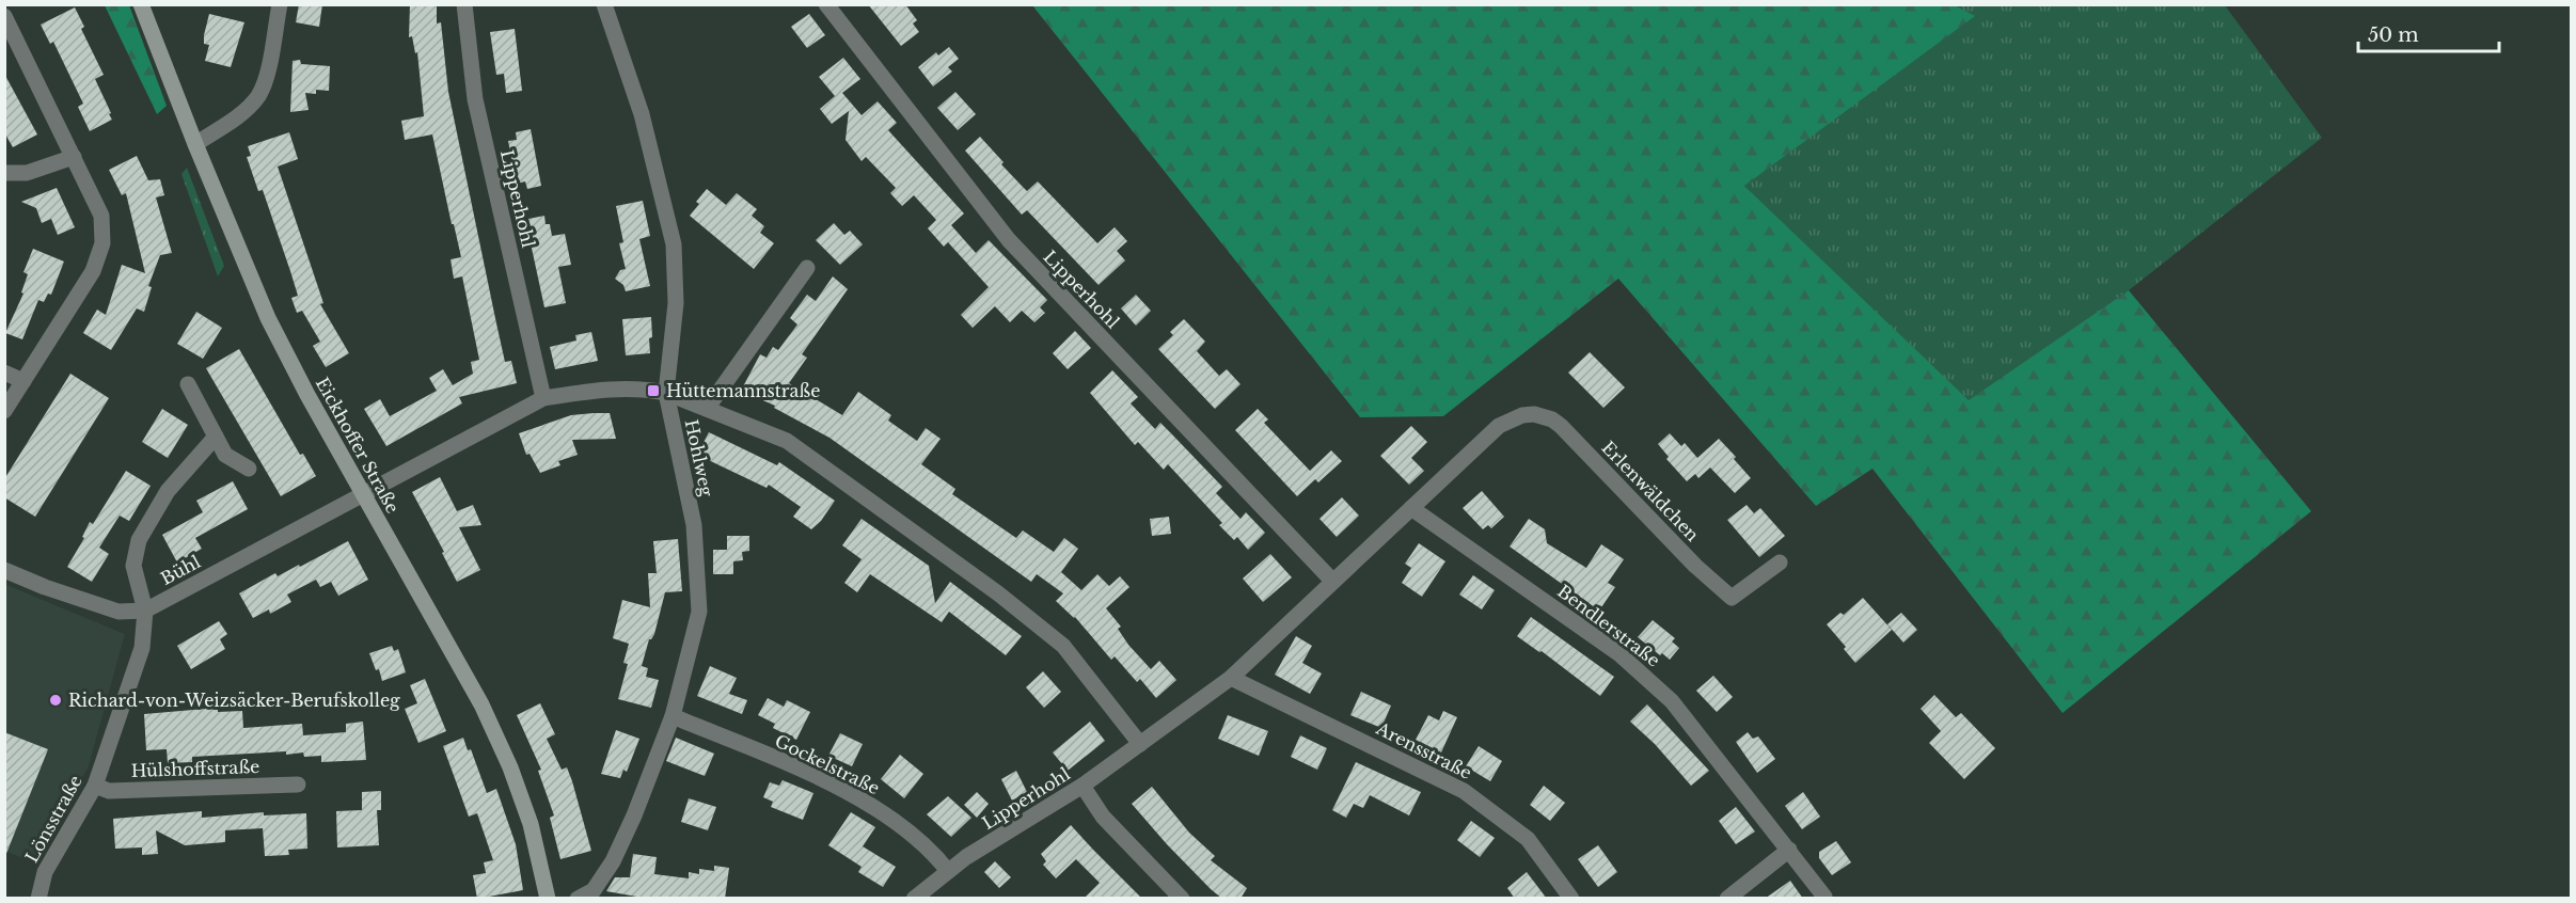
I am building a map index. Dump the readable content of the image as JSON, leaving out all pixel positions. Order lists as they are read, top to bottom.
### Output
{
  "streets": {
    "main road": ["Eickhoffer Straße"],
    "street": [
      "Lipperhohl",
      "Hohlweg",
      "Erlenwäldchen",
      "Bühl",
      "Bendlerstraße",
      "Arensstraße",
      "Gockelstraße",
      "Hülshoffstraße",
      "Lönsstraße"
    ]
  },
  "crossings": [
    ["Lipperhohl", "Erlenwäldchen"],
    ["Lipperhohl", "Bendlerstraße"],
    ["Lipperhohl", "Arensstraße"],
    ["Lipperhohl", "Gockelstraße"],
    ["Eickhoffer Straße", "Bühl"],
    ["Hohlweg", "Gockelstraße"],
    ["Bühl", "Lönsstraße"],
    ["Hülshoffstraße", "Lönsstraße"]
  ],
  "places": {
    "transit": ["Hüttemannstraße"],
    "other": ["Richard-von-Weizsäcker-Berufskolleg"]
  },
  "scale_bar": "50 m"
}
